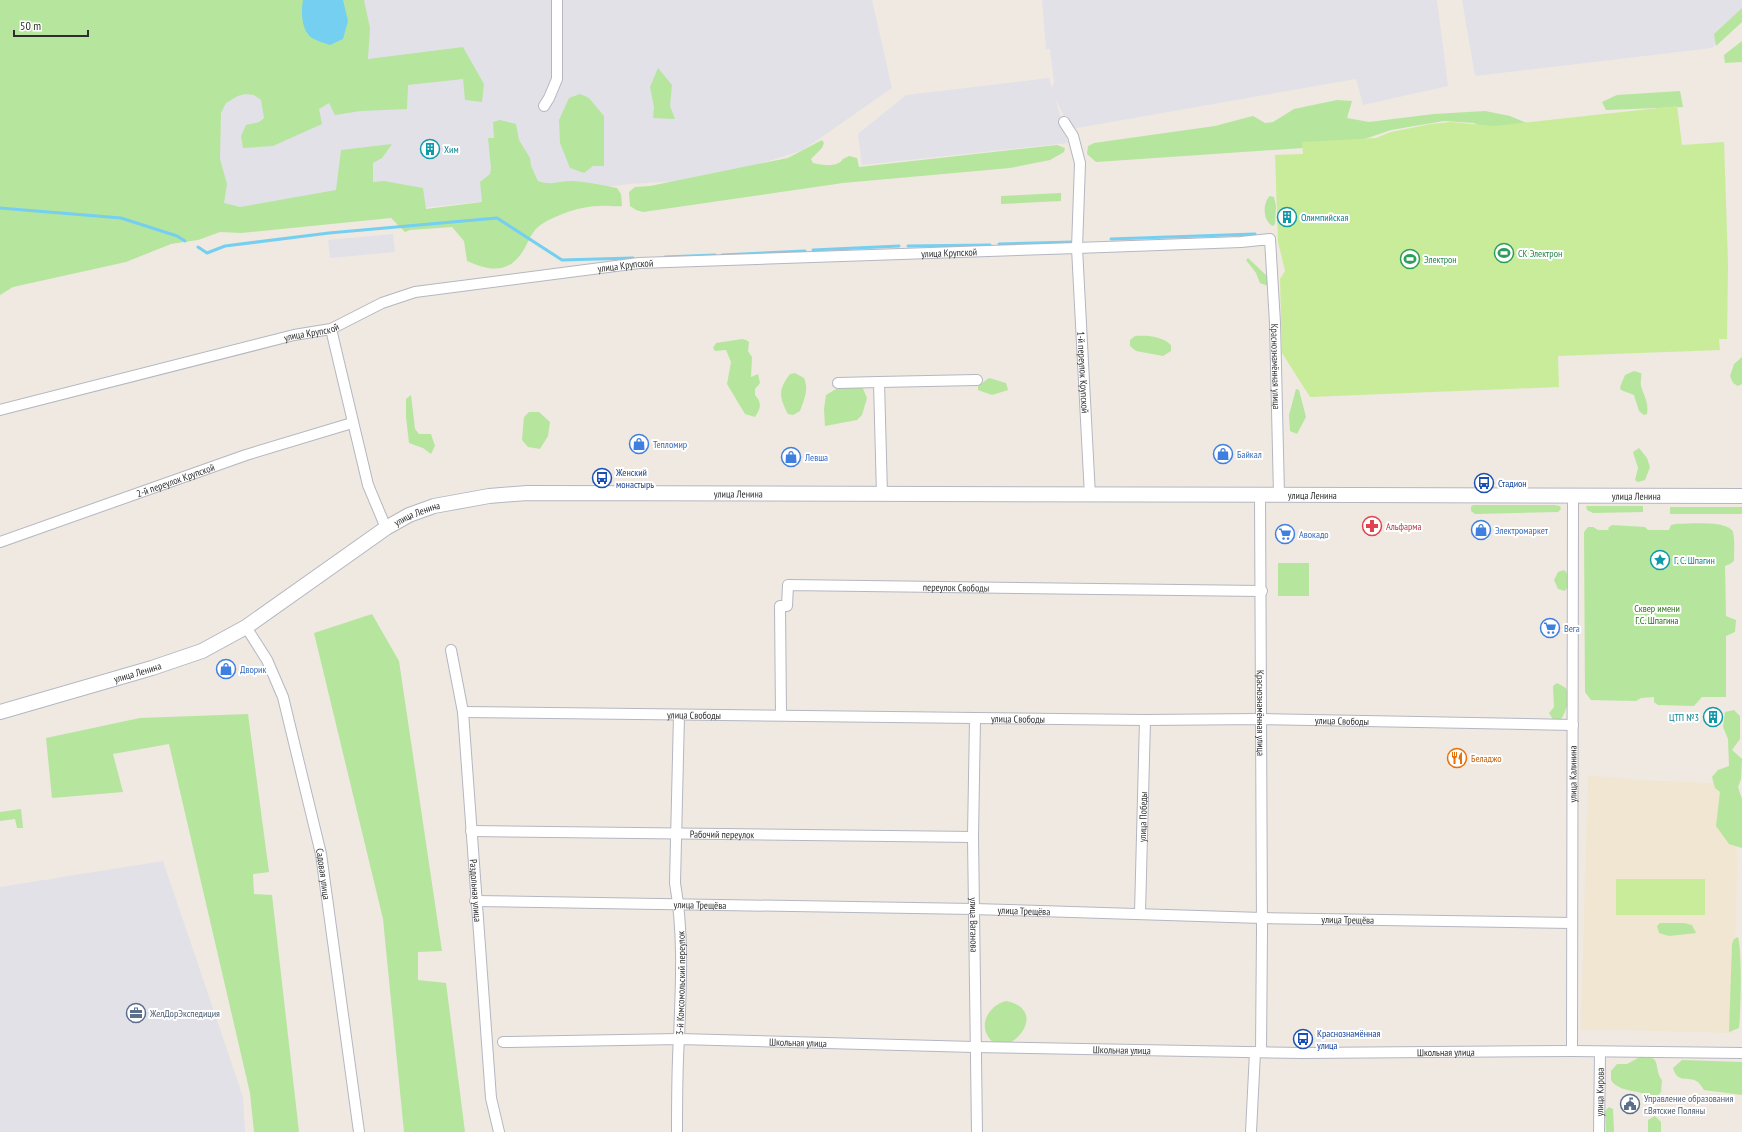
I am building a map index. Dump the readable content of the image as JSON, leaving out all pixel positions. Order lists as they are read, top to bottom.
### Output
{
  "streets": {
    "street": [
      "улица Крупской",
      "Краснознамённая улица",
      "1-й переулок Крупской",
      "2-й переулок Крупской",
      "улица Ленина",
      "переулок Свободы",
      "улица Свободы",
      "улица Калинина",
      "улица Победы",
      "Рабочий переулок",
      "Садовая улица",
      "Раздольная улица",
      "улица Трещёва",
      "улица Ваганова",
      "3-й Комсомольский переулок",
      "Школьная улица",
      "улица Кирова"
    ]
  },
  "crossings": [
    ["улица Крупской", "Краснознамённая улица"],
    ["улица Крупской", "1-й переулок Крупской"],
    ["Краснознамённая улица", "улица Ленина"],
    ["Краснознамённая улица", "переулок Свободы"],
    ["Краснознамённая улица", "улица Свободы"],
    ["Краснознамённая улица", "улица Трещёва"],
    ["Краснознамённая улица", "Школьная улица"],
    ["1-й переулок Крупской", "улица Ленина"],
    ["улица Ленина", "улица Калинина"],
    ["улица Ленина", "Садовая улица"],
    ["переулок Свободы", "улица Свободы"],
    ["улица Свободы", "улица Калинина"],
    ["улица Свободы", "улица Победы"],
    ["улица Свободы", "Раздольная улица"],
    ["улица Свободы", "улица Ваганова"],
    ["улица Свободы", "3-й Комсомольский переулок"],
    ["улица Калинина", "улица Трещёва"],
    ["улица Калинина", "Школьная улица"],
    ["улица Победы", "улица Трещёва"],
    ["Рабочий переулок", "Раздольная улица"],
    ["Рабочий переулок", "улица Ваганова"],
    ["Рабочий переулок", "3-й Комсомольский переулок"],
    ["Раздольная улица", "улица Трещёва"],
    ["улица Трещёва", "улица Ваганова"],
    ["улица Трещёва", "3-й Комсомольский переулок"],
    ["улица Ваганова", "Школьная улица"],
    ["3-й Комсомольский переулок", "Школьная улица"],
    ["Школьная улица", "улица Кирова"]
  ],
  "parks": ["Сквер имени Г.С. Шпагина"],
  "places": {
    "building": ["Хим", "Олимпийская", "ЦТП №3"],
    "sports": ["СК Электрон", "Электрон"],
    "shop": [
      "Тепломир",
      "Байкал",
      "Левша",
      "Электромаркет",
      "Дворик"
    ],
    "bus stop": ["Женский монастырь", "Стадион", "Краснознамённая улица"],
    "pharmacy": ["Альфарма"],
    "supermarket": ["Авокадо", "Вега"],
    "place": ["Г. С. Шпагин"],
    "restaurant": ["Беладжо"],
    "office": ["ЖелДорЭкспедиция"],
    "public building": ["Управление образования г.Вятские Поляны"]
  },
  "scale_bar": "50 m"
}
